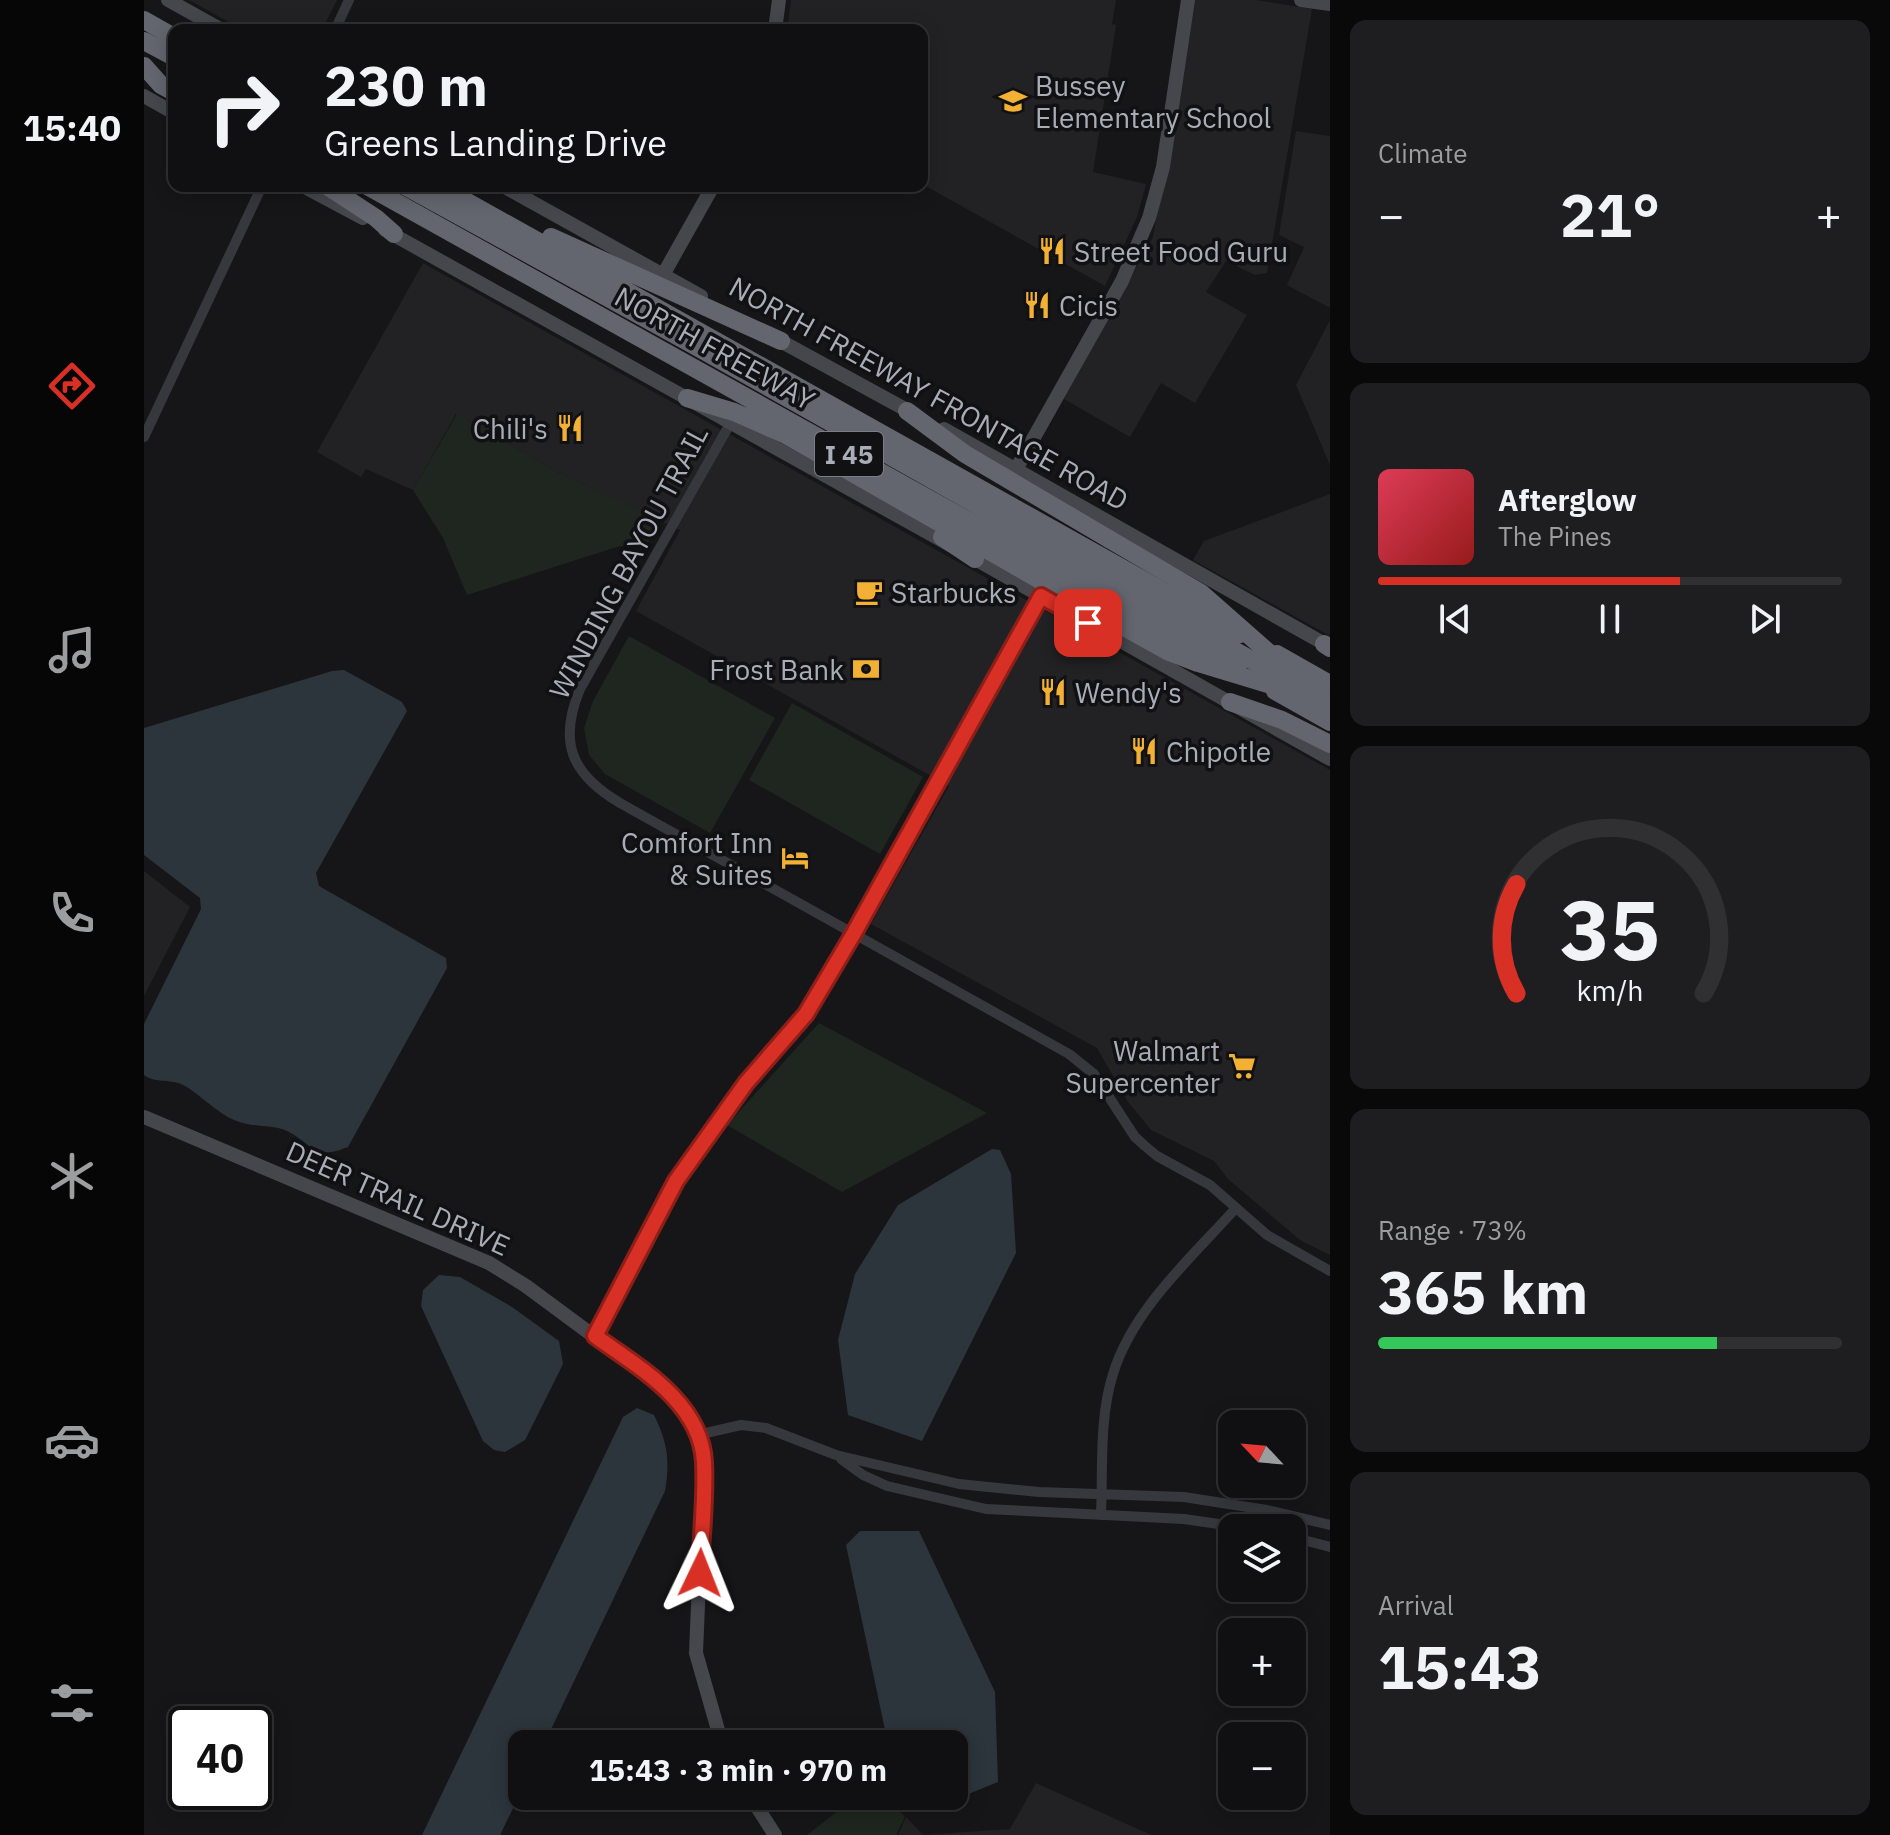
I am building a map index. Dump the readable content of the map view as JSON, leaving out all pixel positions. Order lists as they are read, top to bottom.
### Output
{
  "streets": {
    "highway": ["NORTH FREEWAY", "I 45"],
    "main road": ["NORTH FREEWAY FRONTAGE ROAD", "DEER TRAIL DRIVE"],
    "street": ["WINDING BAYOU TRAIL"]
  },
  "places": {
    "school or university": ["Bussey Elementary School"],
    "restaurant": [
      "Street Food Guru",
      "Cicis",
      "Chili's",
      "Wendy's",
      "Chipotle"
    ],
    "cafe": ["Starbucks"],
    "bank": ["Frost Bank"],
    "hotel": ["Comfort Inn & Suites"],
    "supermarket": ["Walmart Supercenter"]
  },
  "north": "top left",
  "page": {
    "tabs": "15:40",
    "tile": [
      "Climate",
      ["Range · 73%", "365 km"],
      ["Arrival", "15:43"]
    ],
    "turn": ["230 m", "Greens Landing Drive"],
    "heat": ["−", "21°", "+"],
    "song": ["Afterglow", "The Pines"],
    "map_buttons": ["+", "−"],
    "limit": "40",
    "trip": "15:43 · 3 min · 970 m",
    "gauge": ["35", "km/h"]
  }
}
